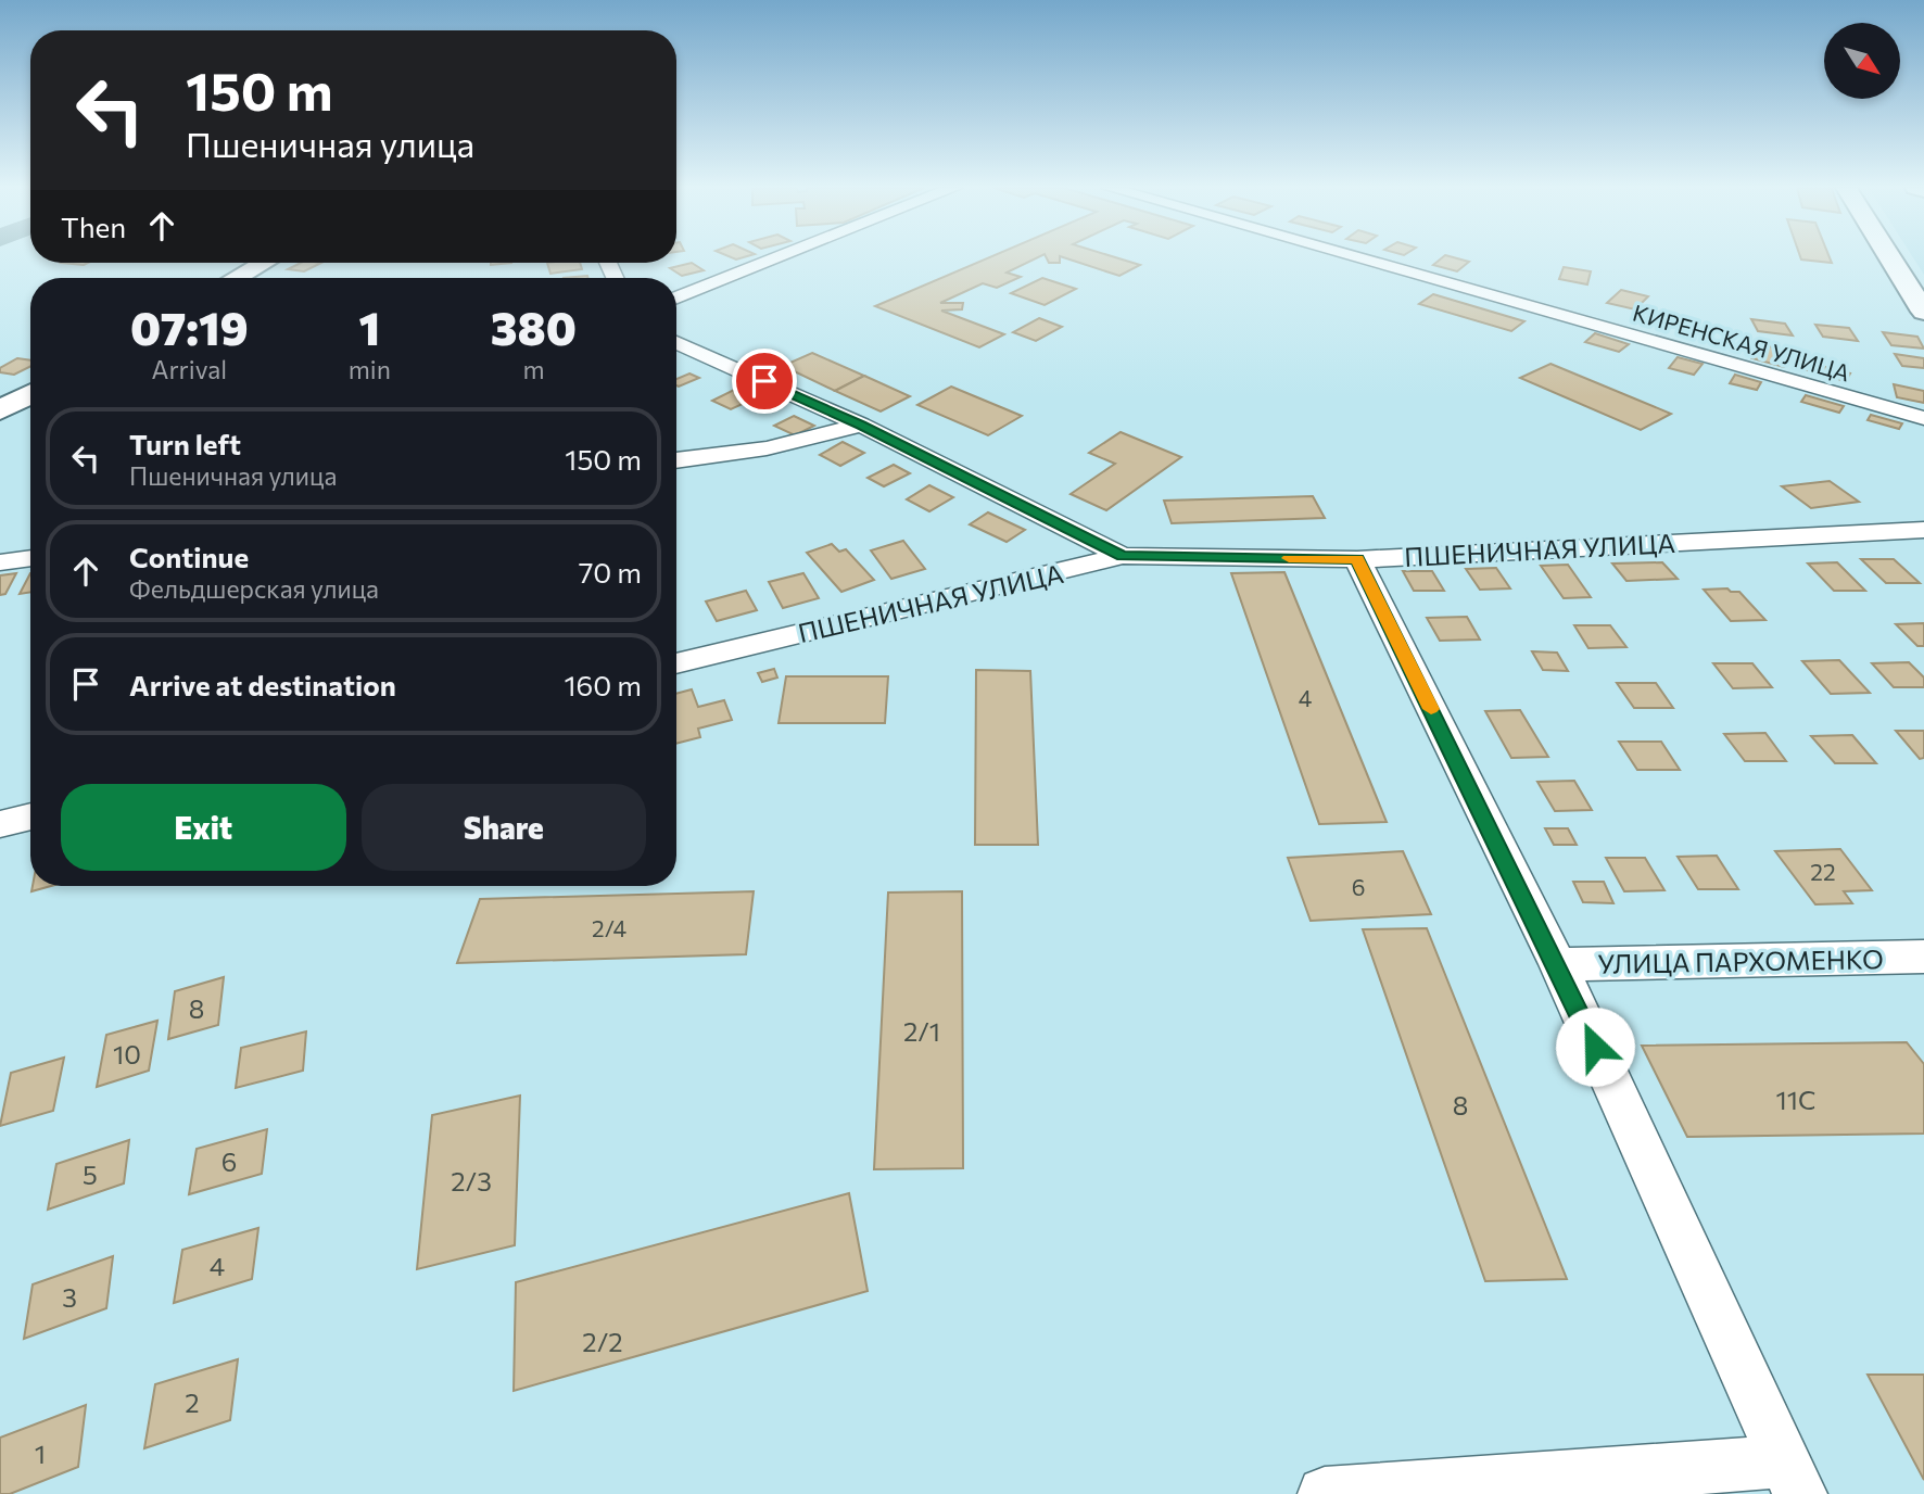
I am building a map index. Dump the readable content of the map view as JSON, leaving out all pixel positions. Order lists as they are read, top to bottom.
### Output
{
  "streets": {
    "street": ["КИРЕНСКАЯ УЛИЦА", "ПШЕНИЧНАЯ УЛИЦА", "УЛИЦА ПАРХОМЕНКО"]
  },
  "house_numbers": [
    "4",
    "22",
    "6",
    "2/4",
    "8",
    "2/1",
    "10",
    "11С",
    "8",
    "6",
    "5",
    "2/3",
    "4",
    "3",
    "2/2",
    "2",
    "1"
  ],
  "north": "bottom right",
  "page": {
    "turn": ["150 m", "Пшеничная улица"],
    "then": "Then",
    "eta": [
      "07:19",
      "Arrival",
      "1",
      "min",
      "380",
      "m"
    ],
    "list": [
      {
        "name": "Turn left",
        "note": "Пшеничная улица",
        "value": "150 m"
      },
      {
        "name": "Continue",
        "note": "Фельдшерская улица",
        "value": "70 m"
      },
      {
        "name": "Arrive at destination",
        "value": "160 m"
      }
    ],
    "buttons": ["Exit", "Share"]
  }
}
